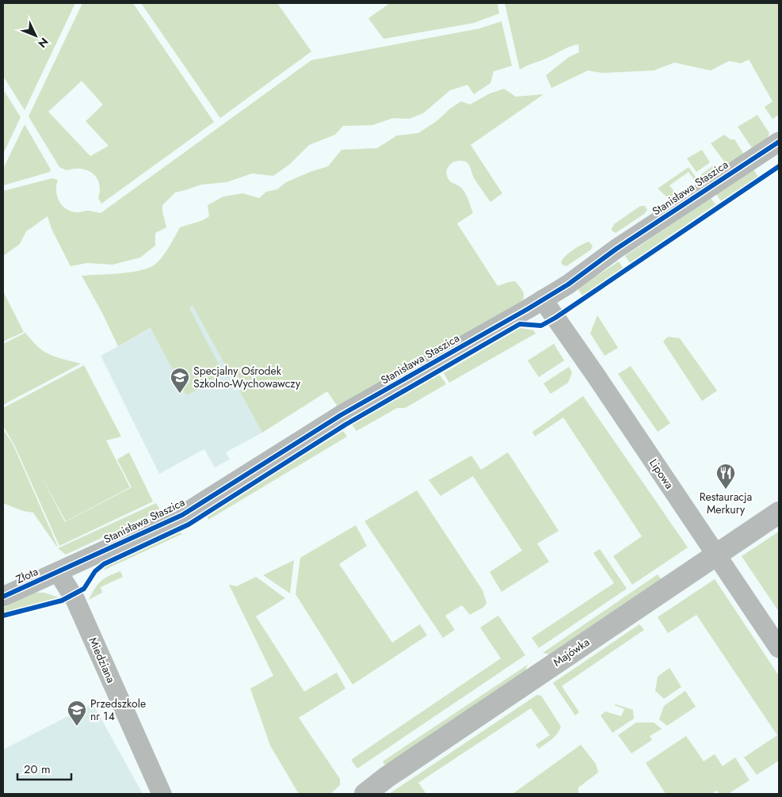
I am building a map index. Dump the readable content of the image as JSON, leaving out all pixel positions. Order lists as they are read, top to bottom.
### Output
{
  "streets": {
    "street": [
      "Stanisława Staszica",
      "Lipowa",
      "Złota",
      "Majówka",
      "Miedziana"
    ]
  },
  "crossings": [
    ["Stanisława Staszica", "Lipowa"],
    ["Stanisława Staszica", "Złota"],
    ["Stanisława Staszica", "Miedziana"],
    ["Lipowa", "Majówka"],
    ["Złota", "Miedziana"]
  ],
  "places": {
    "school or university": ["Specjalny Ośrodek Szkolno-Wychowawczy", "Przedszkole nr 14"],
    "restaurant": ["Restauracja Merkury"]
  },
  "scale_bar": "20 m",
  "north": "bottom right"
}
